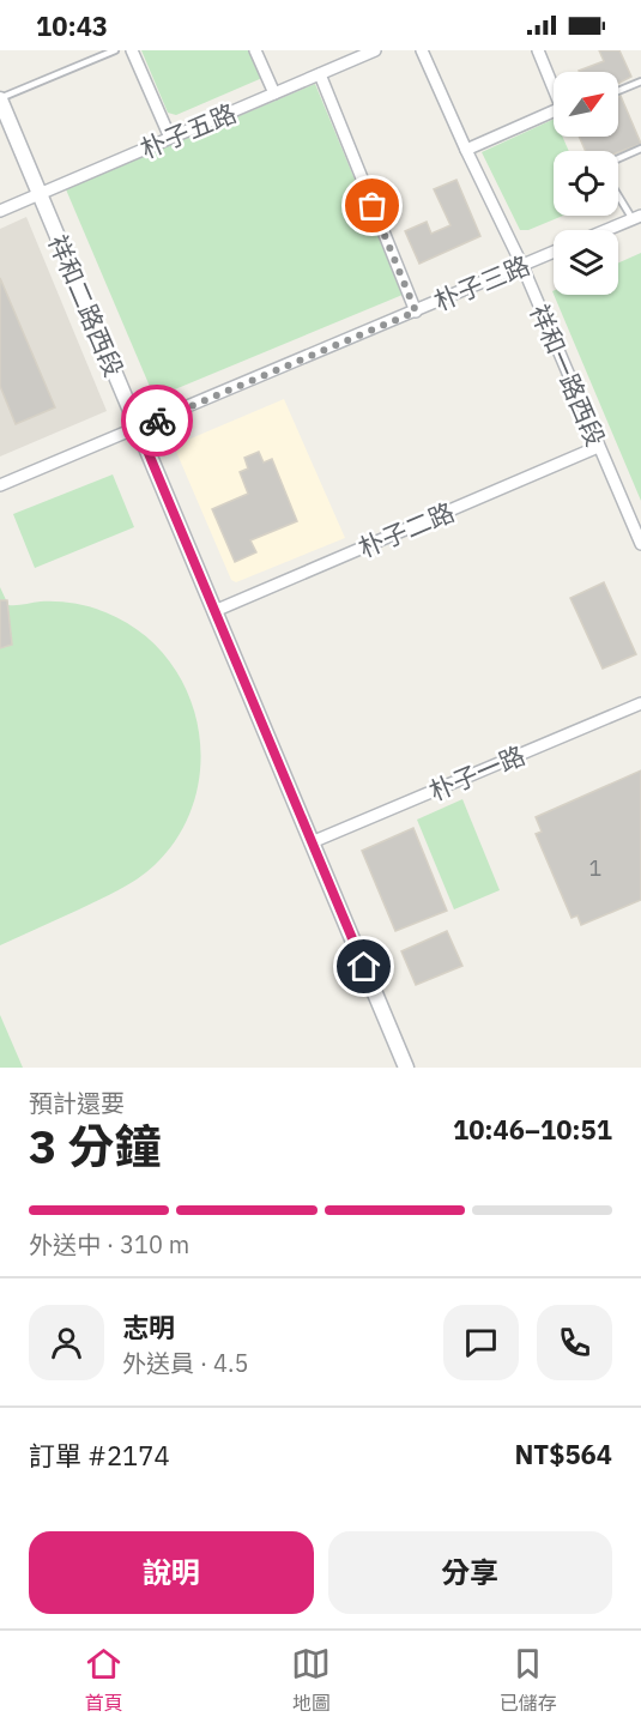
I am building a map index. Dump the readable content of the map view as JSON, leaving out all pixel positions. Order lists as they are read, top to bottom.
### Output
{
  "streets": {
    "street": [
      "朴子五路",
      "朴子三路",
      "祥和二路西段",
      "祥和一路西段",
      "朴子二路",
      "朴子一路"
    ]
  },
  "crossings": [
    ["朴子五路", "祥和二路西段"],
    ["朴子三路", "祥和二路西段"],
    ["朴子三路", "祥和一路西段"],
    ["祥和二路西段", "朴子二路"],
    ["祥和二路西段", "朴子一路"],
    ["祥和一路西段", "朴子二路"]
  ],
  "house_numbers": ["1"],
  "north": "top right",
  "page": {
    "status": "10:43",
    "heading": ["3 分鐘", "預計還要", "10:46–10:51"],
    "panel": [
      "志明",
      "外送員 · 4.5",
      "訂單 #2174",
      "NT$564"
    ],
    "bar": "外送中 · 310 m",
    "buttons": ["說明", "分享"],
    "tabs": ["首頁", "地圖", "已儲存"]
  }
}
